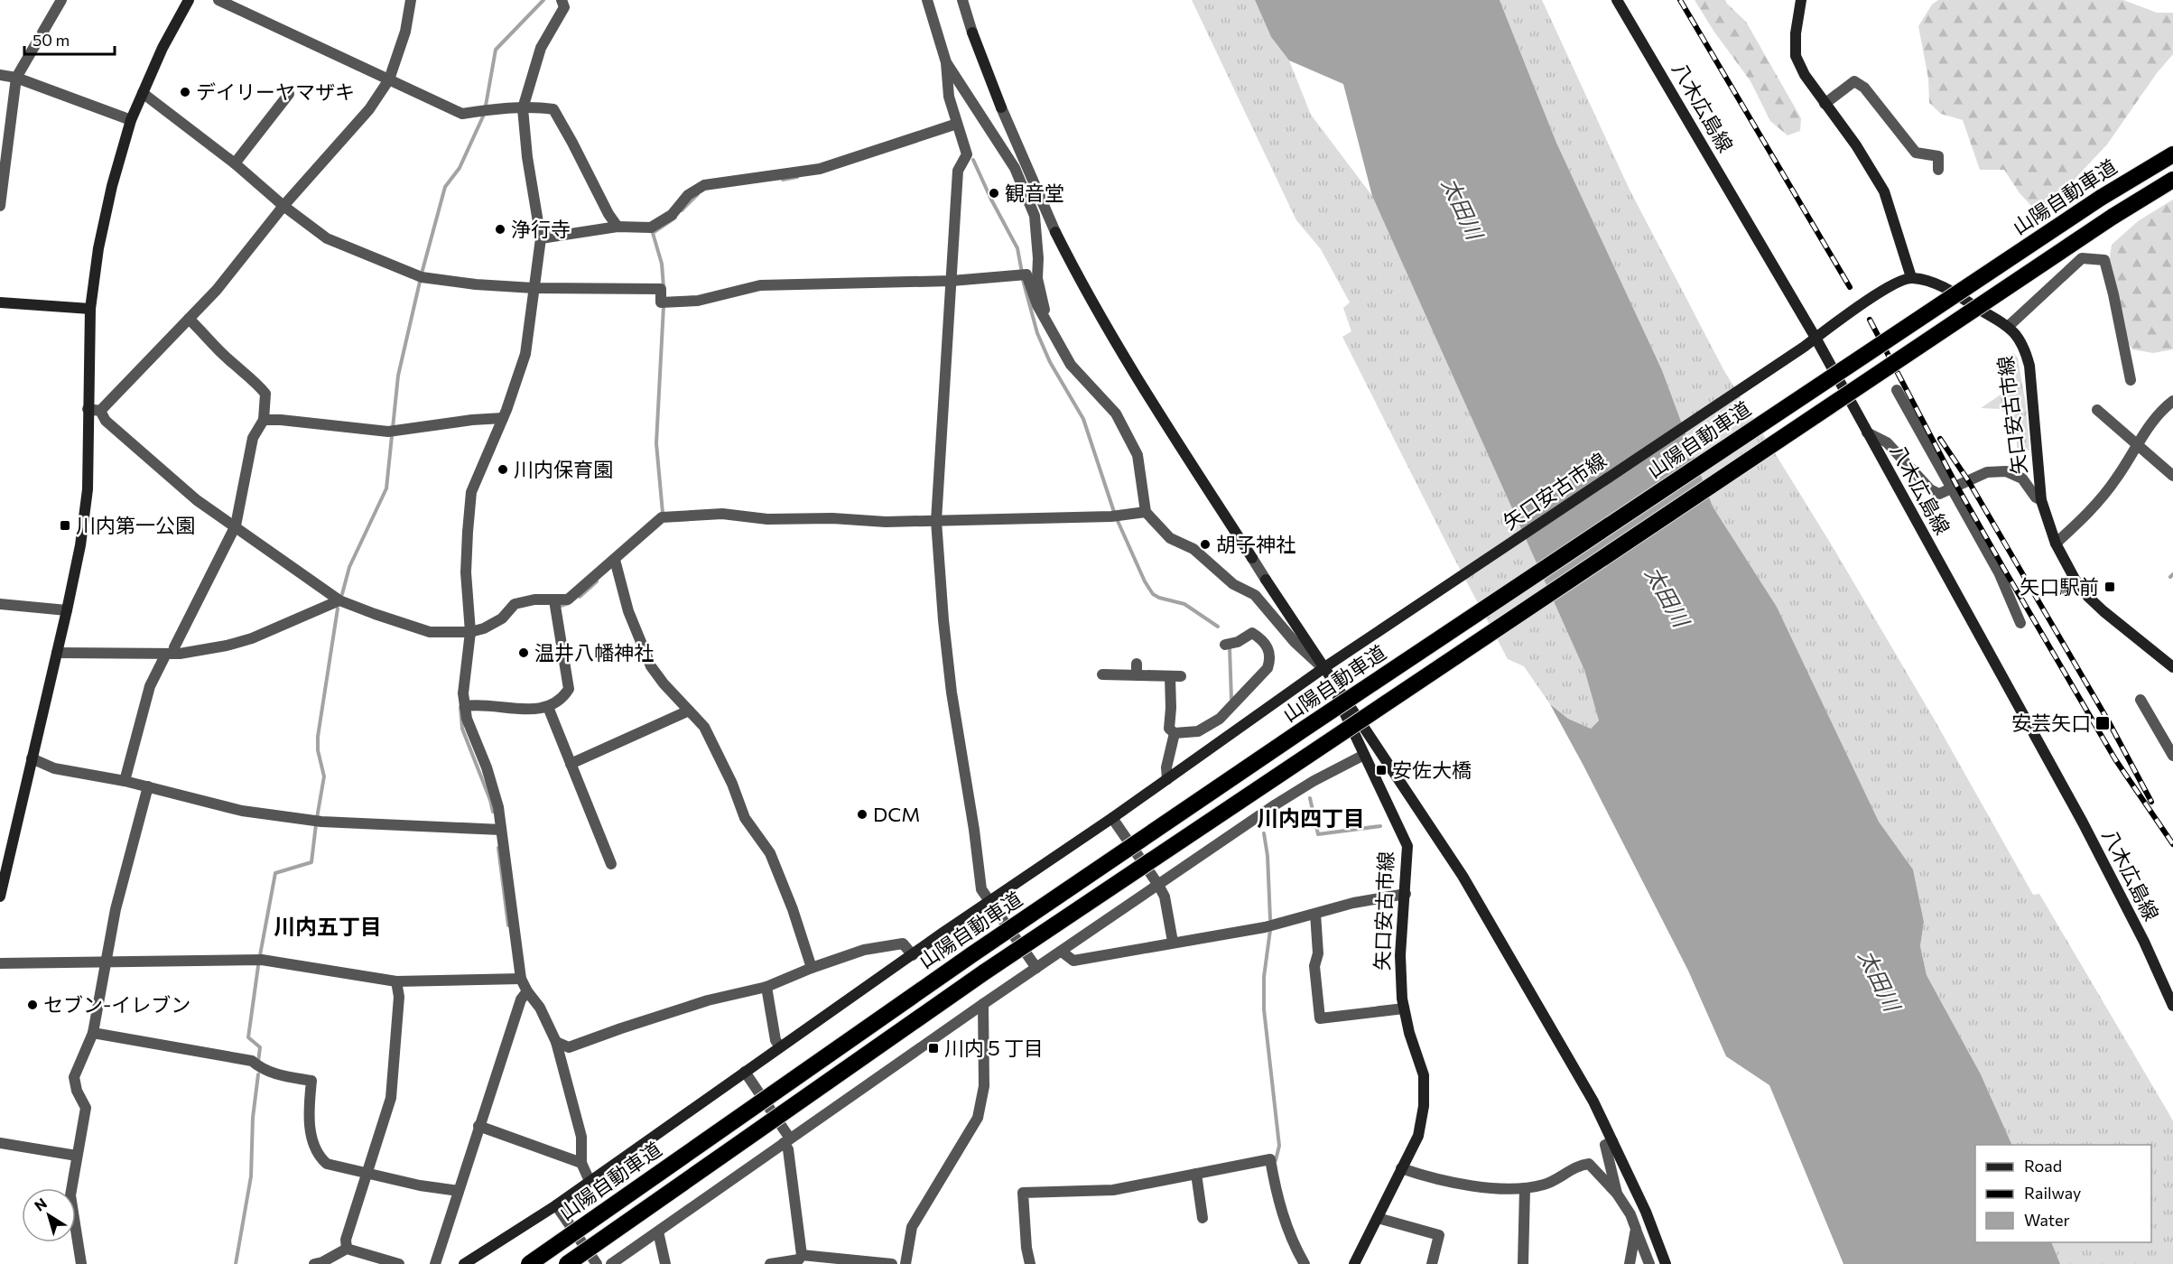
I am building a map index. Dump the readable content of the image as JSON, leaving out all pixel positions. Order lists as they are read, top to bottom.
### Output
{
  "streets": {
    "highway": ["山陽自動車道"],
    "street": ["八木広島線", "矢口安古市線"]
  },
  "crossings": [
    ["八木広島線", "矢口安古市線"]
  ],
  "districts": ["川内四丁目", "川内五丁目"],
  "water": ["太田川"],
  "places": {
    "other": [
      "デイリーヤマザキ",
      "観音堂",
      "浄行寺",
      "川内保育園",
      "胡子神社",
      "温井八幡神社",
      "DCM",
      "セブン-イレブン"
    ],
    "transit": [
      "川内第一公園",
      "矢口駅前",
      "安芸矢口",
      "安佐大橋",
      "川内５丁目"
    ]
  },
  "legend": ["Road", "Railway", "Water"],
  "scale_bar": "50 m",
  "north": "top left"
}
